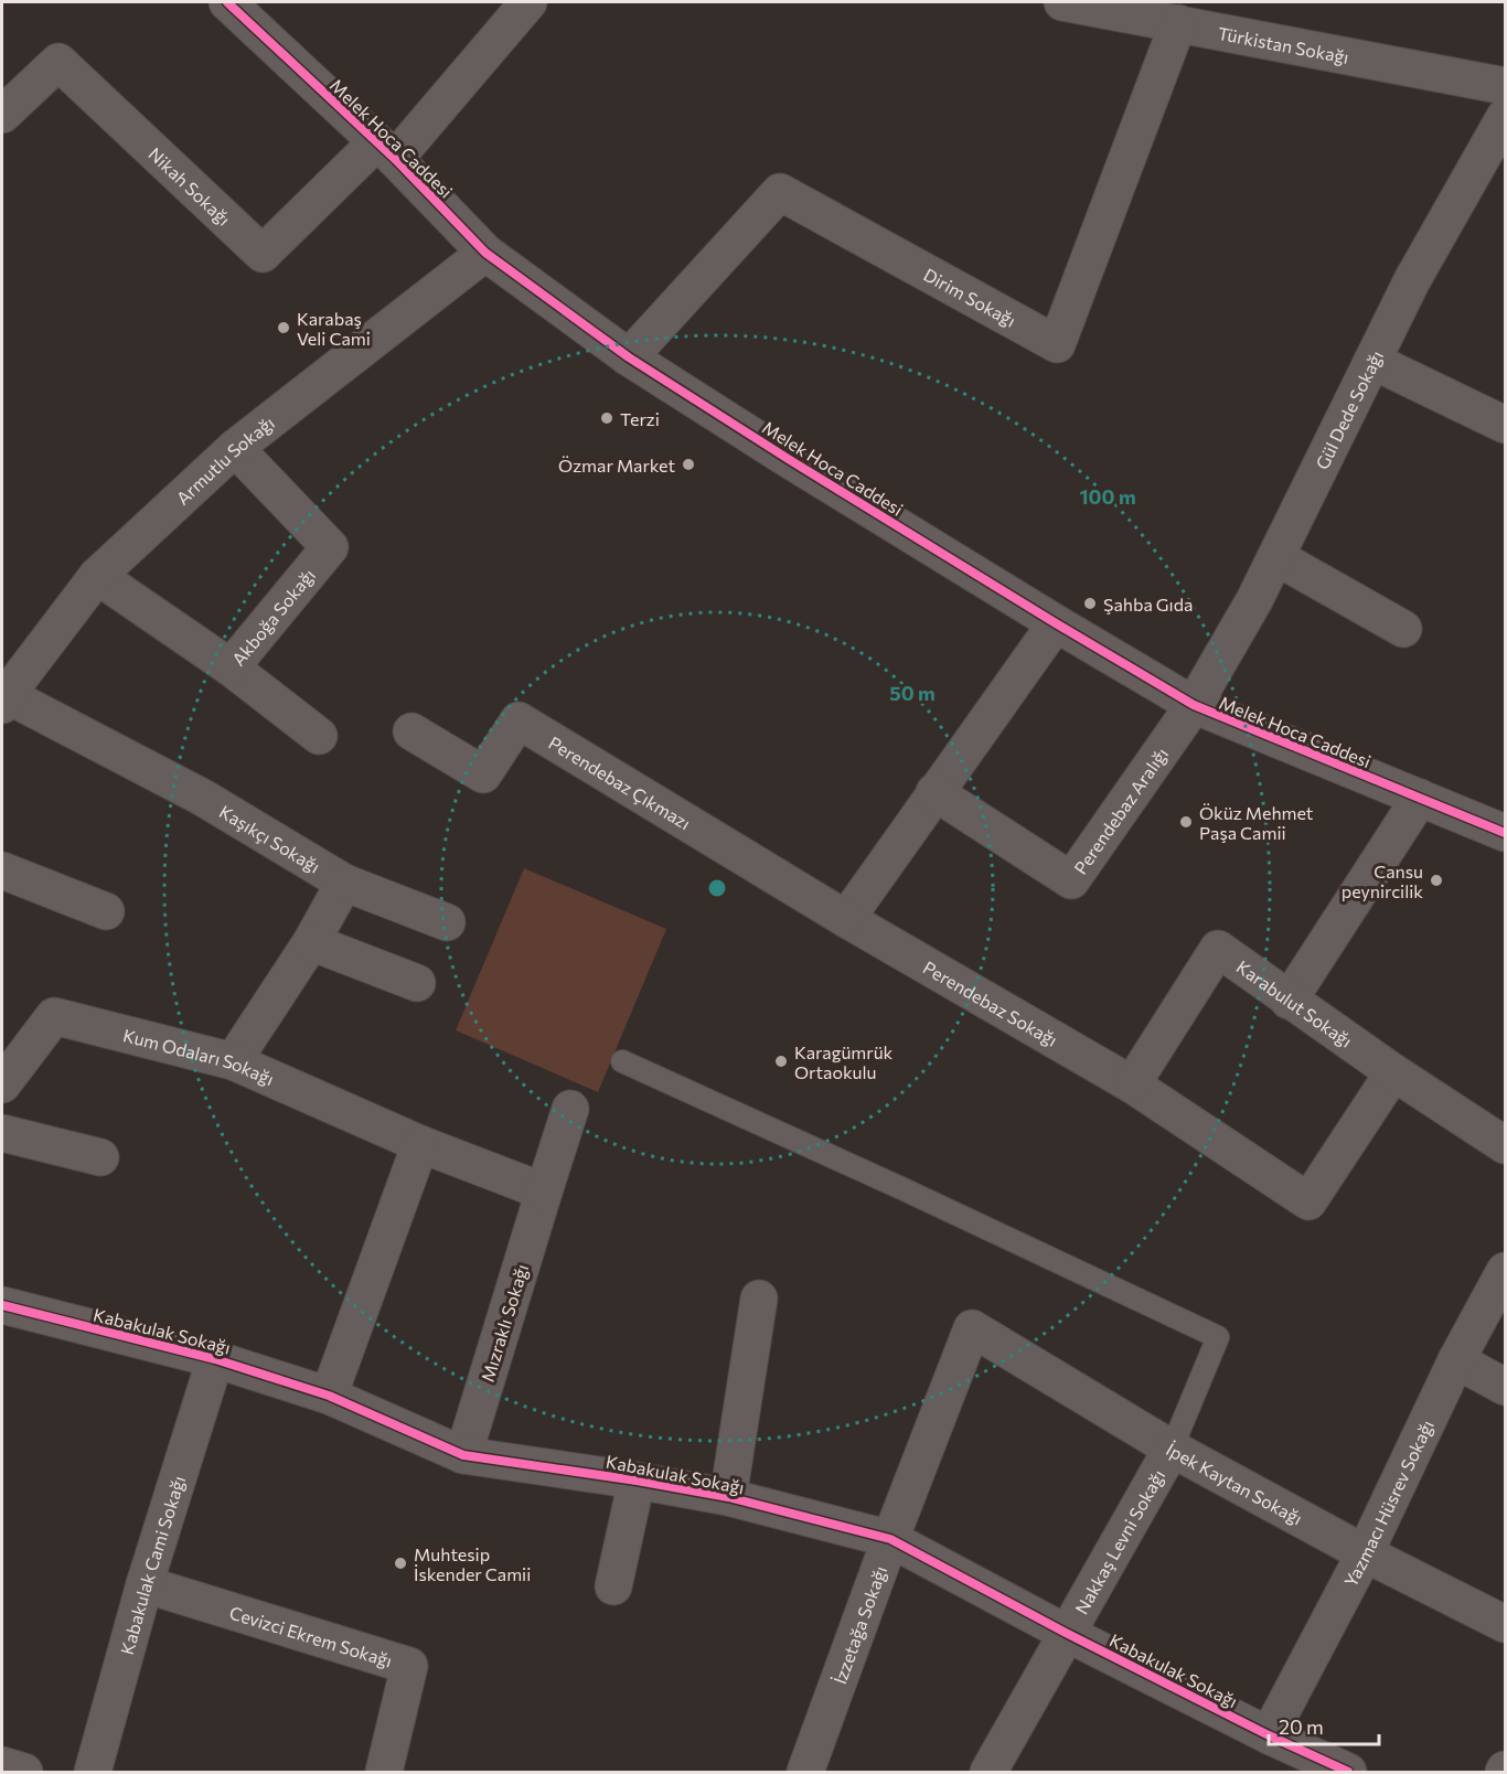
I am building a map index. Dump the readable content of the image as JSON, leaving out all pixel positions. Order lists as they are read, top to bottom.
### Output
{
  "streets": {
    "street": [
      "Türkistan Sokağı",
      "Melek Hoca Caddesi",
      "Nikah Sokağı",
      "Dirim Sokağı",
      "Gül Dede Sokağı",
      "Armutlu Sokağı",
      "Akboğa Sokağı",
      "Perendebaz Çıkmazı",
      "Perendebaz Aralığı",
      "Kaşıkçı Sokağı",
      "Perendebaz Sokağı",
      "Karabulut Sokağı",
      "Kum Odaları Sokağı",
      "Mızraklı Sokağı",
      "Kabakulak Sokağı",
      "İpek Kaytan Sokağı",
      "Yazmacı Hüsrev Sokağı",
      "Nakkaş Levni Sokağı",
      "Kabakulak Cami Sokağı",
      "İzzetağa Sokağı",
      "Cevizci Ekrem Sokağı"
    ]
  },
  "crossings": [
    ["Türkistan Sokağı", "Dirim Sokağı"],
    ["Melek Hoca Caddesi", "Nikah Sokağı"],
    ["Melek Hoca Caddesi", "Dirim Sokağı"],
    ["Melek Hoca Caddesi", "Gül Dede Sokağı"],
    ["Melek Hoca Caddesi", "Armutlu Sokağı"],
    ["Melek Hoca Caddesi", "Perendebaz Aralığı"],
    ["Gül Dede Sokağı", "Perendebaz Aralığı"],
    ["Armutlu Sokağı", "Akboğa Sokağı"],
    ["Armutlu Sokağı", "Kaşıkçı Sokağı"],
    ["Perendebaz Çıkmazı", "Perendebaz Sokağı"],
    ["Perendebaz Sokağı", "Karabulut Sokağı"],
    ["Mızraklı Sokağı", "Kabakulak Sokağı"],
    ["Kabakulak Sokağı", "Yazmacı Hüsrev Sokağı"],
    ["Kabakulak Sokağı", "Nakkaş Levni Sokağı"],
    ["Kabakulak Sokağı", "Kabakulak Cami Sokağı"],
    ["Kabakulak Sokağı", "İzzetağa Sokağı"],
    ["İpek Kaytan Sokağı", "Yazmacı Hüsrev Sokağı"],
    ["İpek Kaytan Sokağı", "Nakkaş Levni Sokağı"],
    ["İpek Kaytan Sokağı", "İzzetağa Sokağı"],
    ["Kabakulak Cami Sokağı", "Cevizci Ekrem Sokağı"]
  ],
  "places": [
    "Karabaş Veli Cami",
    "Terzi",
    "Özmar Market",
    "Şahba Gıda",
    "Öküz Mehmet Paşa Camii",
    "Cansu peynircilik",
    "Karagümrük Ortaokulu",
    "Muhtesip İskender Camii"
  ],
  "scale_bar": "20 m",
  "rings": ["100 m", "50 m"]
}
